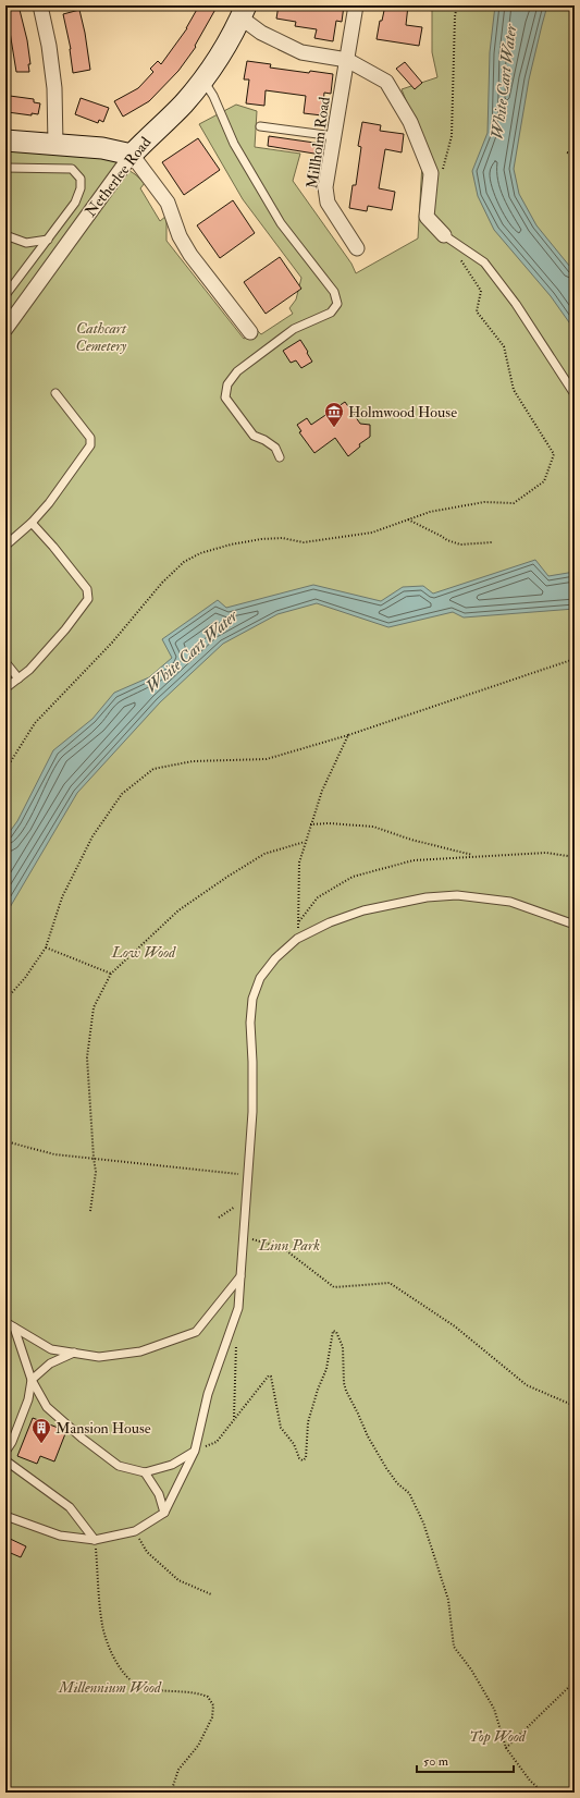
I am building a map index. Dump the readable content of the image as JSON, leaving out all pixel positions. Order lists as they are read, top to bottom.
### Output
{
  "streets": {
    "street": ["Millholm Road", "Netherlee Road"]
  },
  "water": ["White Cart Water"],
  "parks": [
    "Cathcart Cemetery",
    "Low Wood",
    "Linn Park",
    "Millennium Wood",
    "Top Wood"
  ],
  "places": {
    "museum": ["Holmwood House"],
    "building": ["Mansion House"]
  },
  "scale_bar": "50 m"
}
